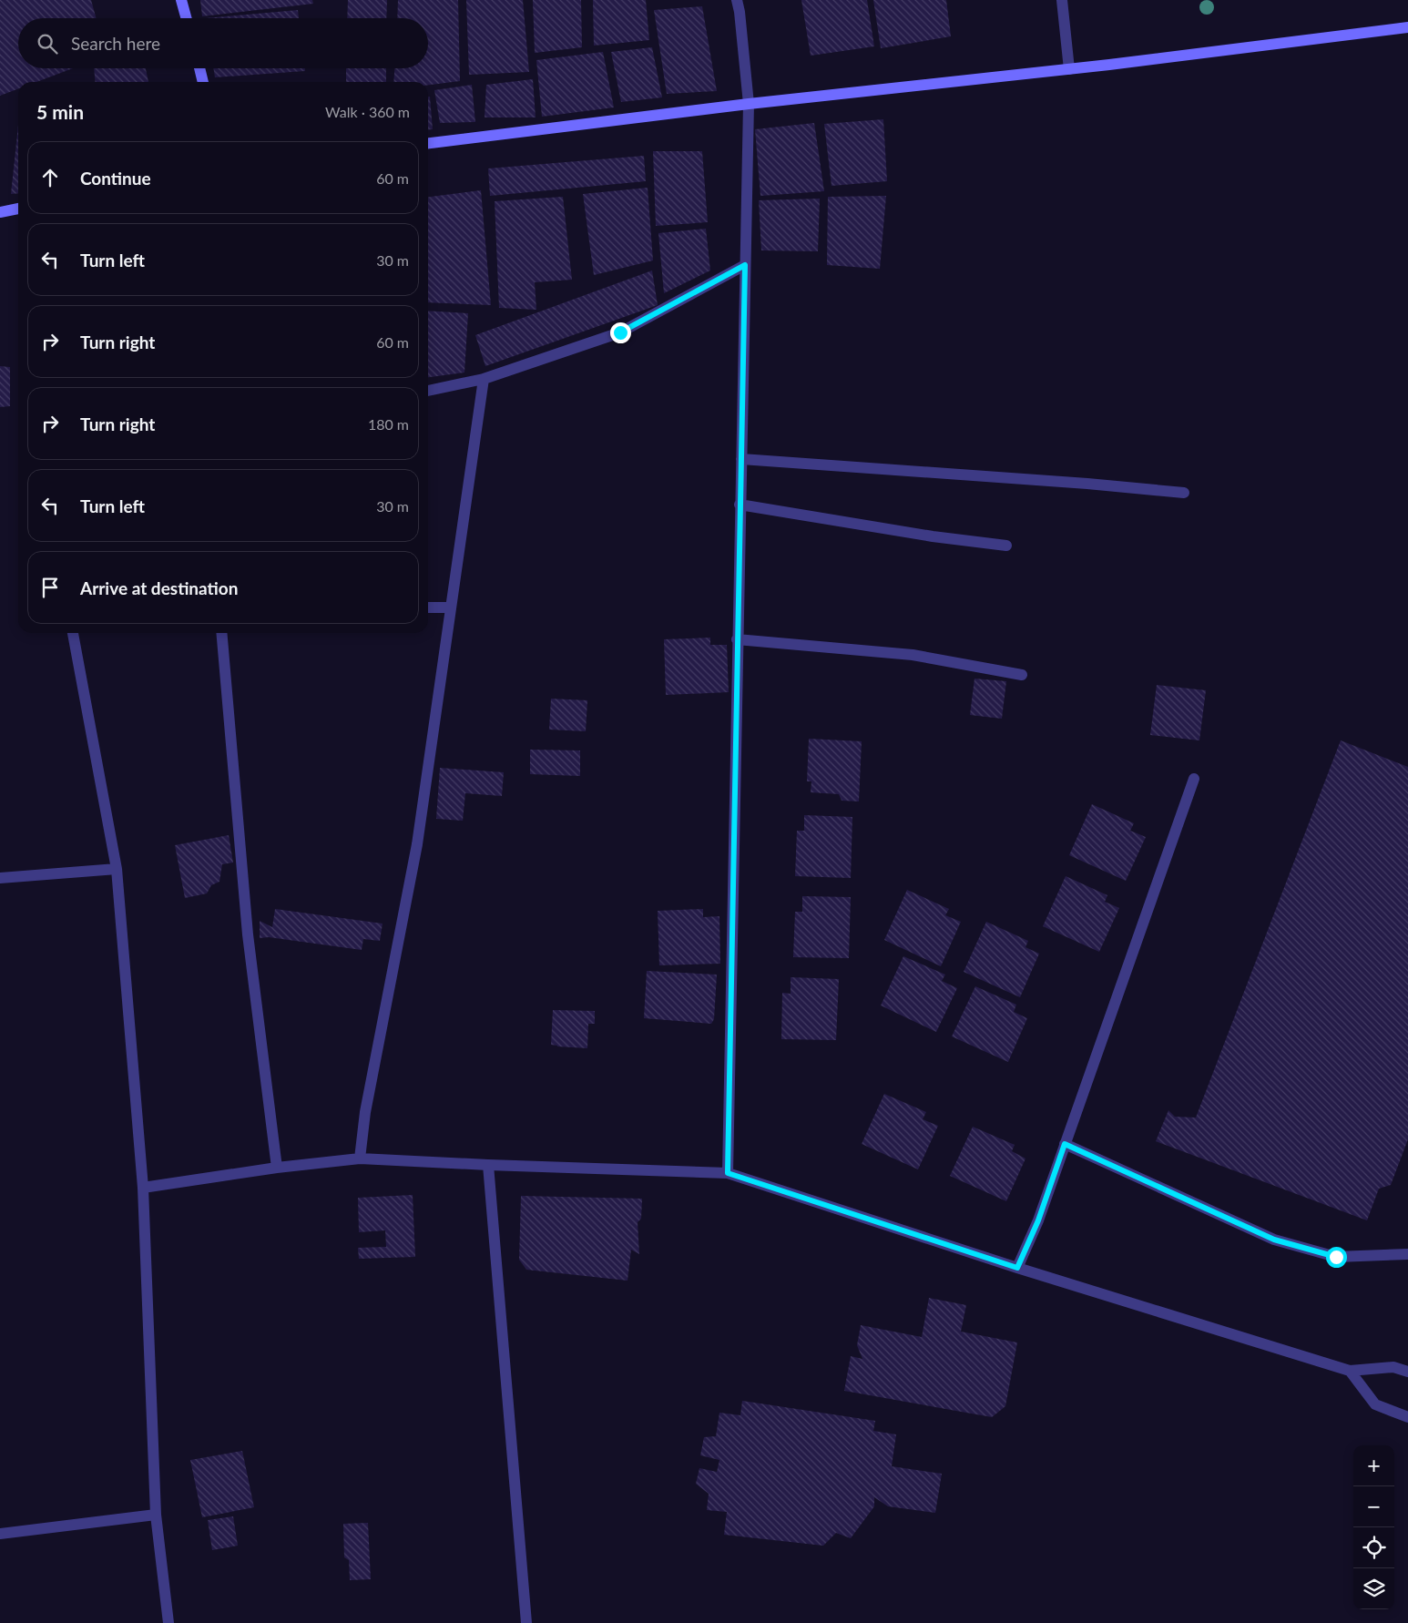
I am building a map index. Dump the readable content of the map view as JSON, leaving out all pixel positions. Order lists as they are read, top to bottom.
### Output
{
  "page": {
    "search": "Search here",
    "heading": ["5 min", "Walk · 360 m"],
    "list": [
      ["Continue", "60 m"],
      ["Turn left", "30 m"],
      ["Turn right", "60 m"],
      ["Turn right", "180 m"],
      ["Turn left", "30 m"],
      "Arrive at destination"
    ],
    "map_buttons": ["+", "−"]
  }
}
